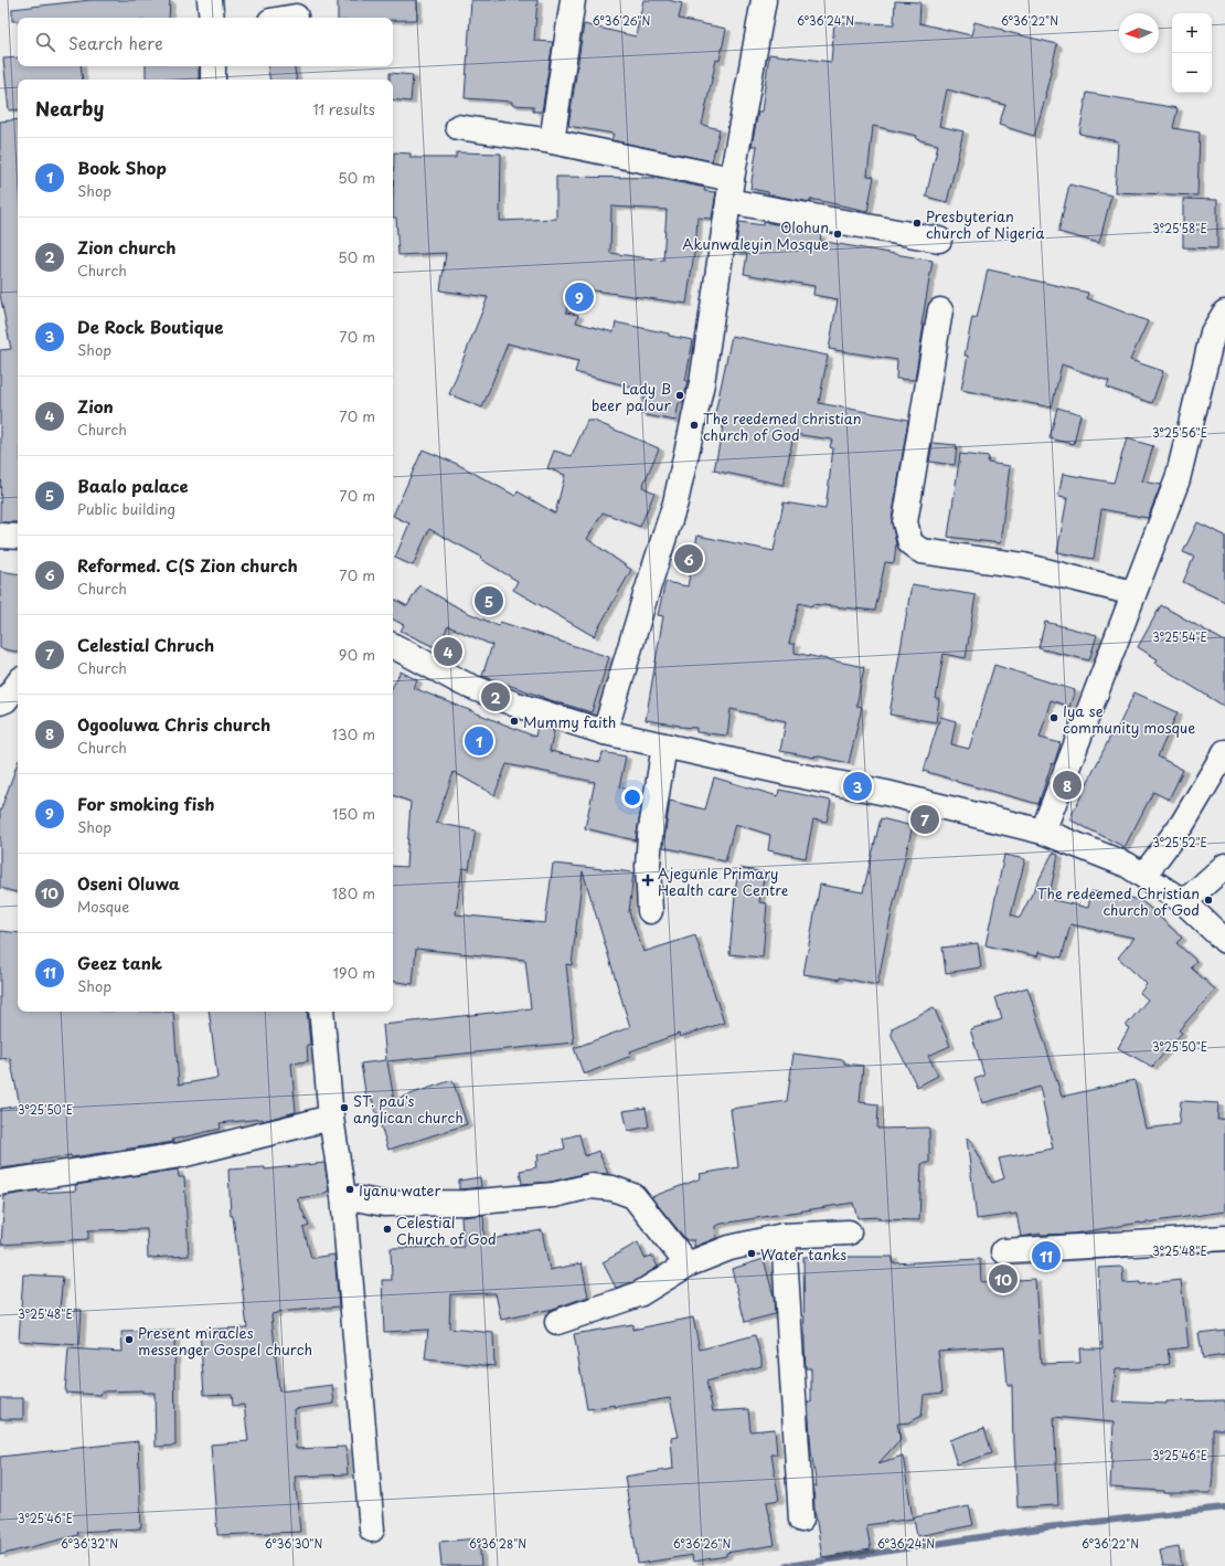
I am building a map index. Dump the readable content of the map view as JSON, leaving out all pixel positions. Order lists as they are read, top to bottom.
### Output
{
  "places": {
    "other": [
      "Presbyterian church of Nigeria",
      "Olohun Akunwaleyin Mosque",
      "Lady B beer palour",
      "The reedemed christian church of God",
      "Iya se community mosque",
      "Mummy faith",
      "The redeemed Christian church of God",
      "ST. pau's anglican church",
      "Iyanu water",
      "Celestial Church of God",
      "Water tanks",
      "Present miracles messenger Gospel church"
    ],
    "health": ["Ajegunle Primary Health care Centre"]
  },
  "north": "left",
  "page": {
    "map_buttons": ["+", "−"],
    "search": "Search here",
    "heading": ["Nearby", "11 results"],
    "list": [
      {
        "mark": "1",
        "name": "Book Shop",
        "note": "Shop",
        "value": "50 m"
      },
      {
        "mark": "2",
        "name": "Zion church",
        "note": "Church",
        "value": "50 m"
      },
      {
        "mark": "3",
        "name": "De Rock Boutique",
        "note": "Shop",
        "value": "70 m"
      },
      {
        "mark": "4",
        "name": "Zion",
        "note": "Church",
        "value": "70 m"
      },
      {
        "mark": "5",
        "name": "Baalo palace",
        "note": "Public building",
        "value": "70 m"
      },
      {
        "mark": "6",
        "name": "Reformed. C(S Zion church",
        "note": "Church",
        "value": "70 m"
      },
      {
        "mark": "7",
        "name": "Celestial Chruch",
        "note": "Church",
        "value": "90 m"
      },
      {
        "mark": "8",
        "name": "Ogooluwa Chris church",
        "note": "Church",
        "value": "130 m"
      },
      {
        "mark": "9",
        "name": "For smoking fish",
        "note": "Shop",
        "value": "150 m"
      },
      {
        "mark": "10",
        "name": "Oseni Oluwa",
        "note": "Mosque",
        "value": "180 m"
      },
      {
        "mark": "11",
        "name": "Geez tank",
        "note": "Shop",
        "value": "190 m"
      }
    ],
    "pins": [
      "9",
      "6",
      "5",
      "4",
      "2",
      "1",
      "8",
      "3",
      "7",
      "11",
      "10"
    ]
  },
  "coordinates": [
    "6°36'26\"N",
    "6°36'24\"N",
    "6°36'22\"N",
    "3°25'58\"E",
    "3°25'56\"E",
    "3°25'54\"E",
    "3°25'52\"E",
    "3°25'50\"E",
    "3°25'48\"E",
    "3°25'46\"E",
    "6°36'32\"N",
    "6°36'30\"N",
    "6°36'28\"N"
  ]
}
